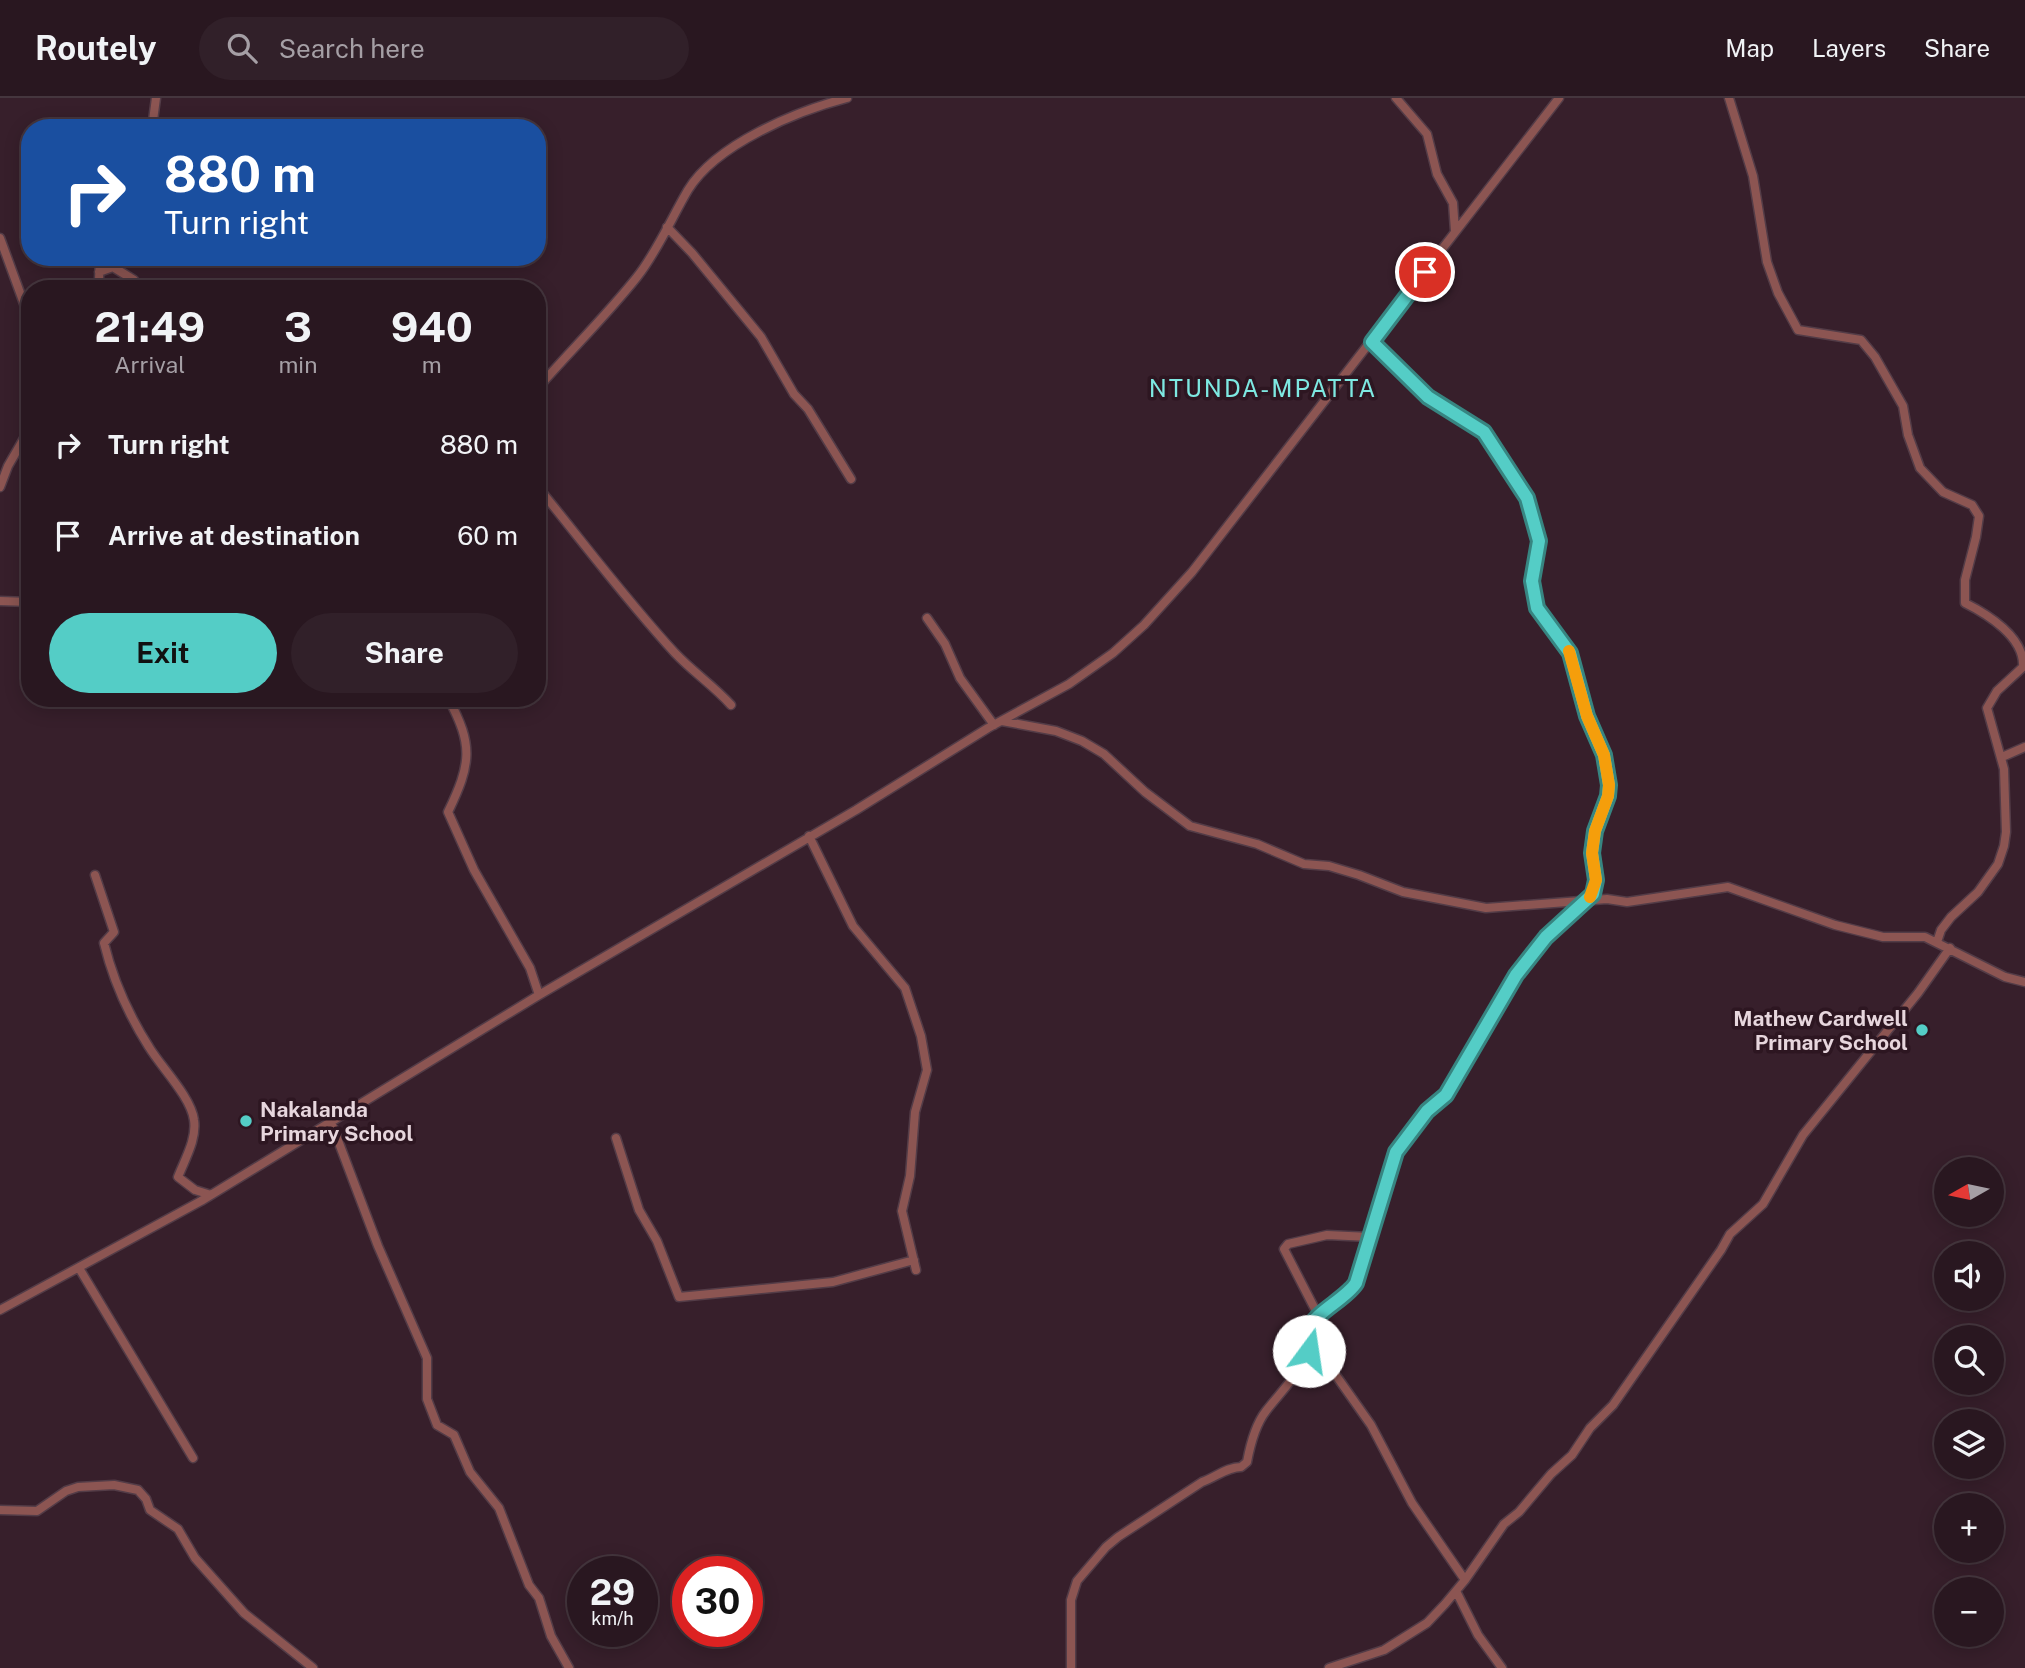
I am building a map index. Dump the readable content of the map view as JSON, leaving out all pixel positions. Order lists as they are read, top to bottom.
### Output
{
  "districts": ["NTUNDA-MPATTA"],
  "places": ["Mathew Cardwell Primary School", "Nakalanda Primary School"],
  "north": "left",
  "page": {
    "header": "Routely",
    "search": "Search here",
    "nav": ["Map", "Layers", "Share"],
    "turn": ["880 m", "Turn right"],
    "eta": [
      "21:49",
      "Arrival",
      "3",
      "min",
      "940",
      "m"
    ],
    "list": [
      {
        "name": "Turn right",
        "value": "880 m"
      },
      {
        "name": "Arrive at destination",
        "value": "60 m"
      }
    ],
    "buttons": ["Exit", "Share"],
    "map_buttons": ["+", "−"],
    "speed": "29 km/h",
    "limit": "30"
  }
}
